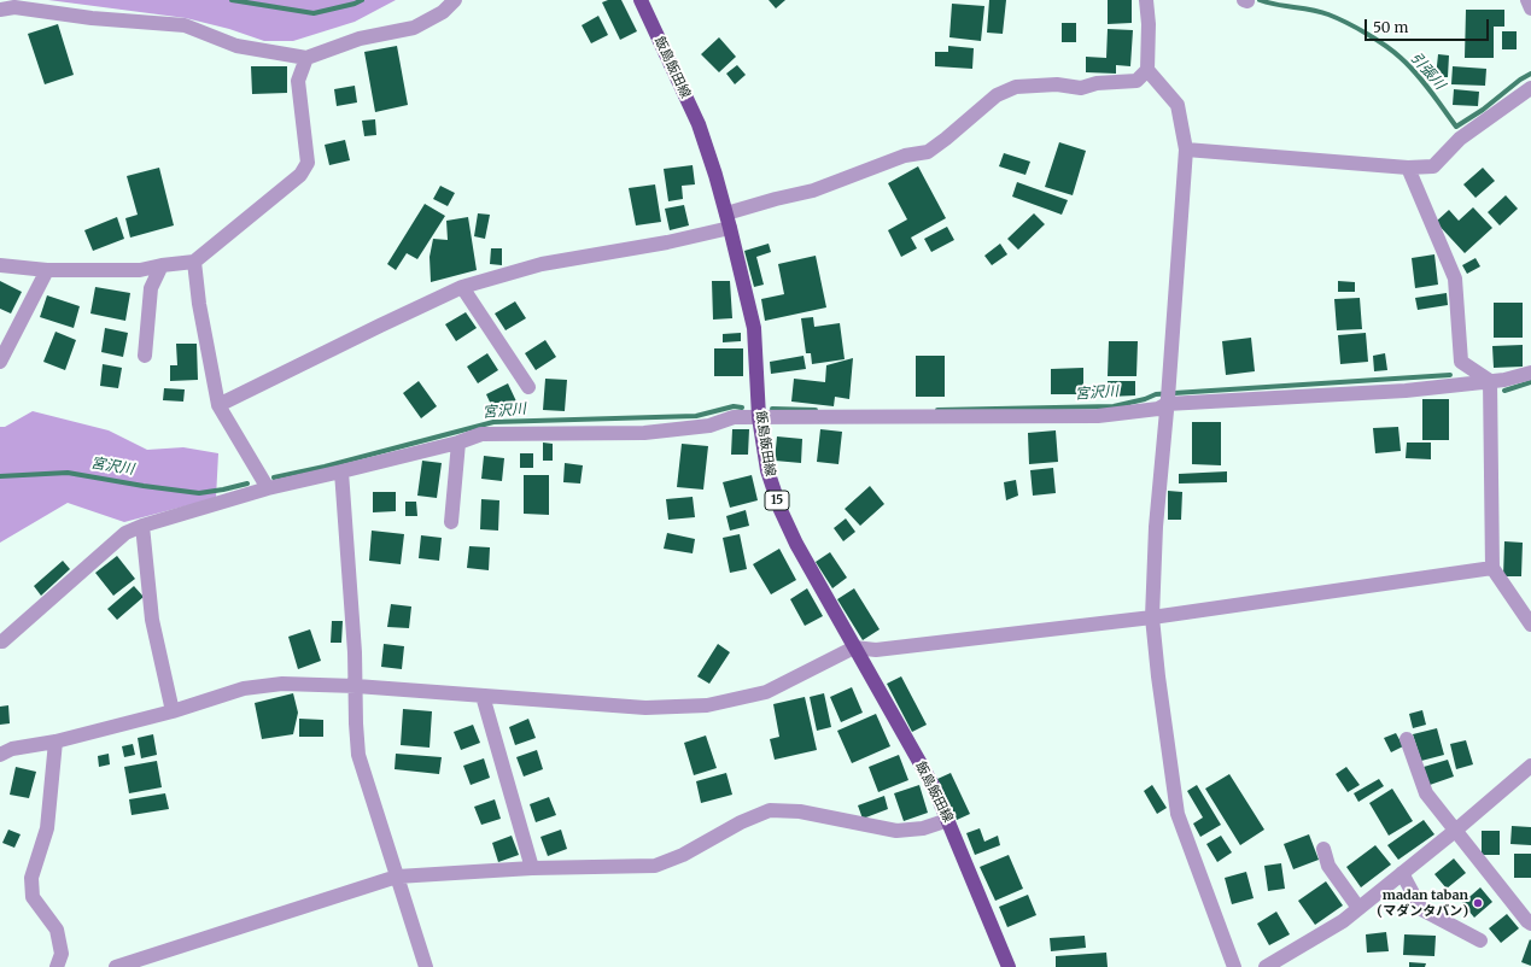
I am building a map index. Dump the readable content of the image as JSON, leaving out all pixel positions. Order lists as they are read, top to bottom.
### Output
{
  "streets": {
    "main road": ["飯島飯田線", "15"]
  },
  "water": ["引張川", "宮沢川"],
  "places": ["madan taban (マダンタバン)"],
  "scale_bar": "50 m"
}
